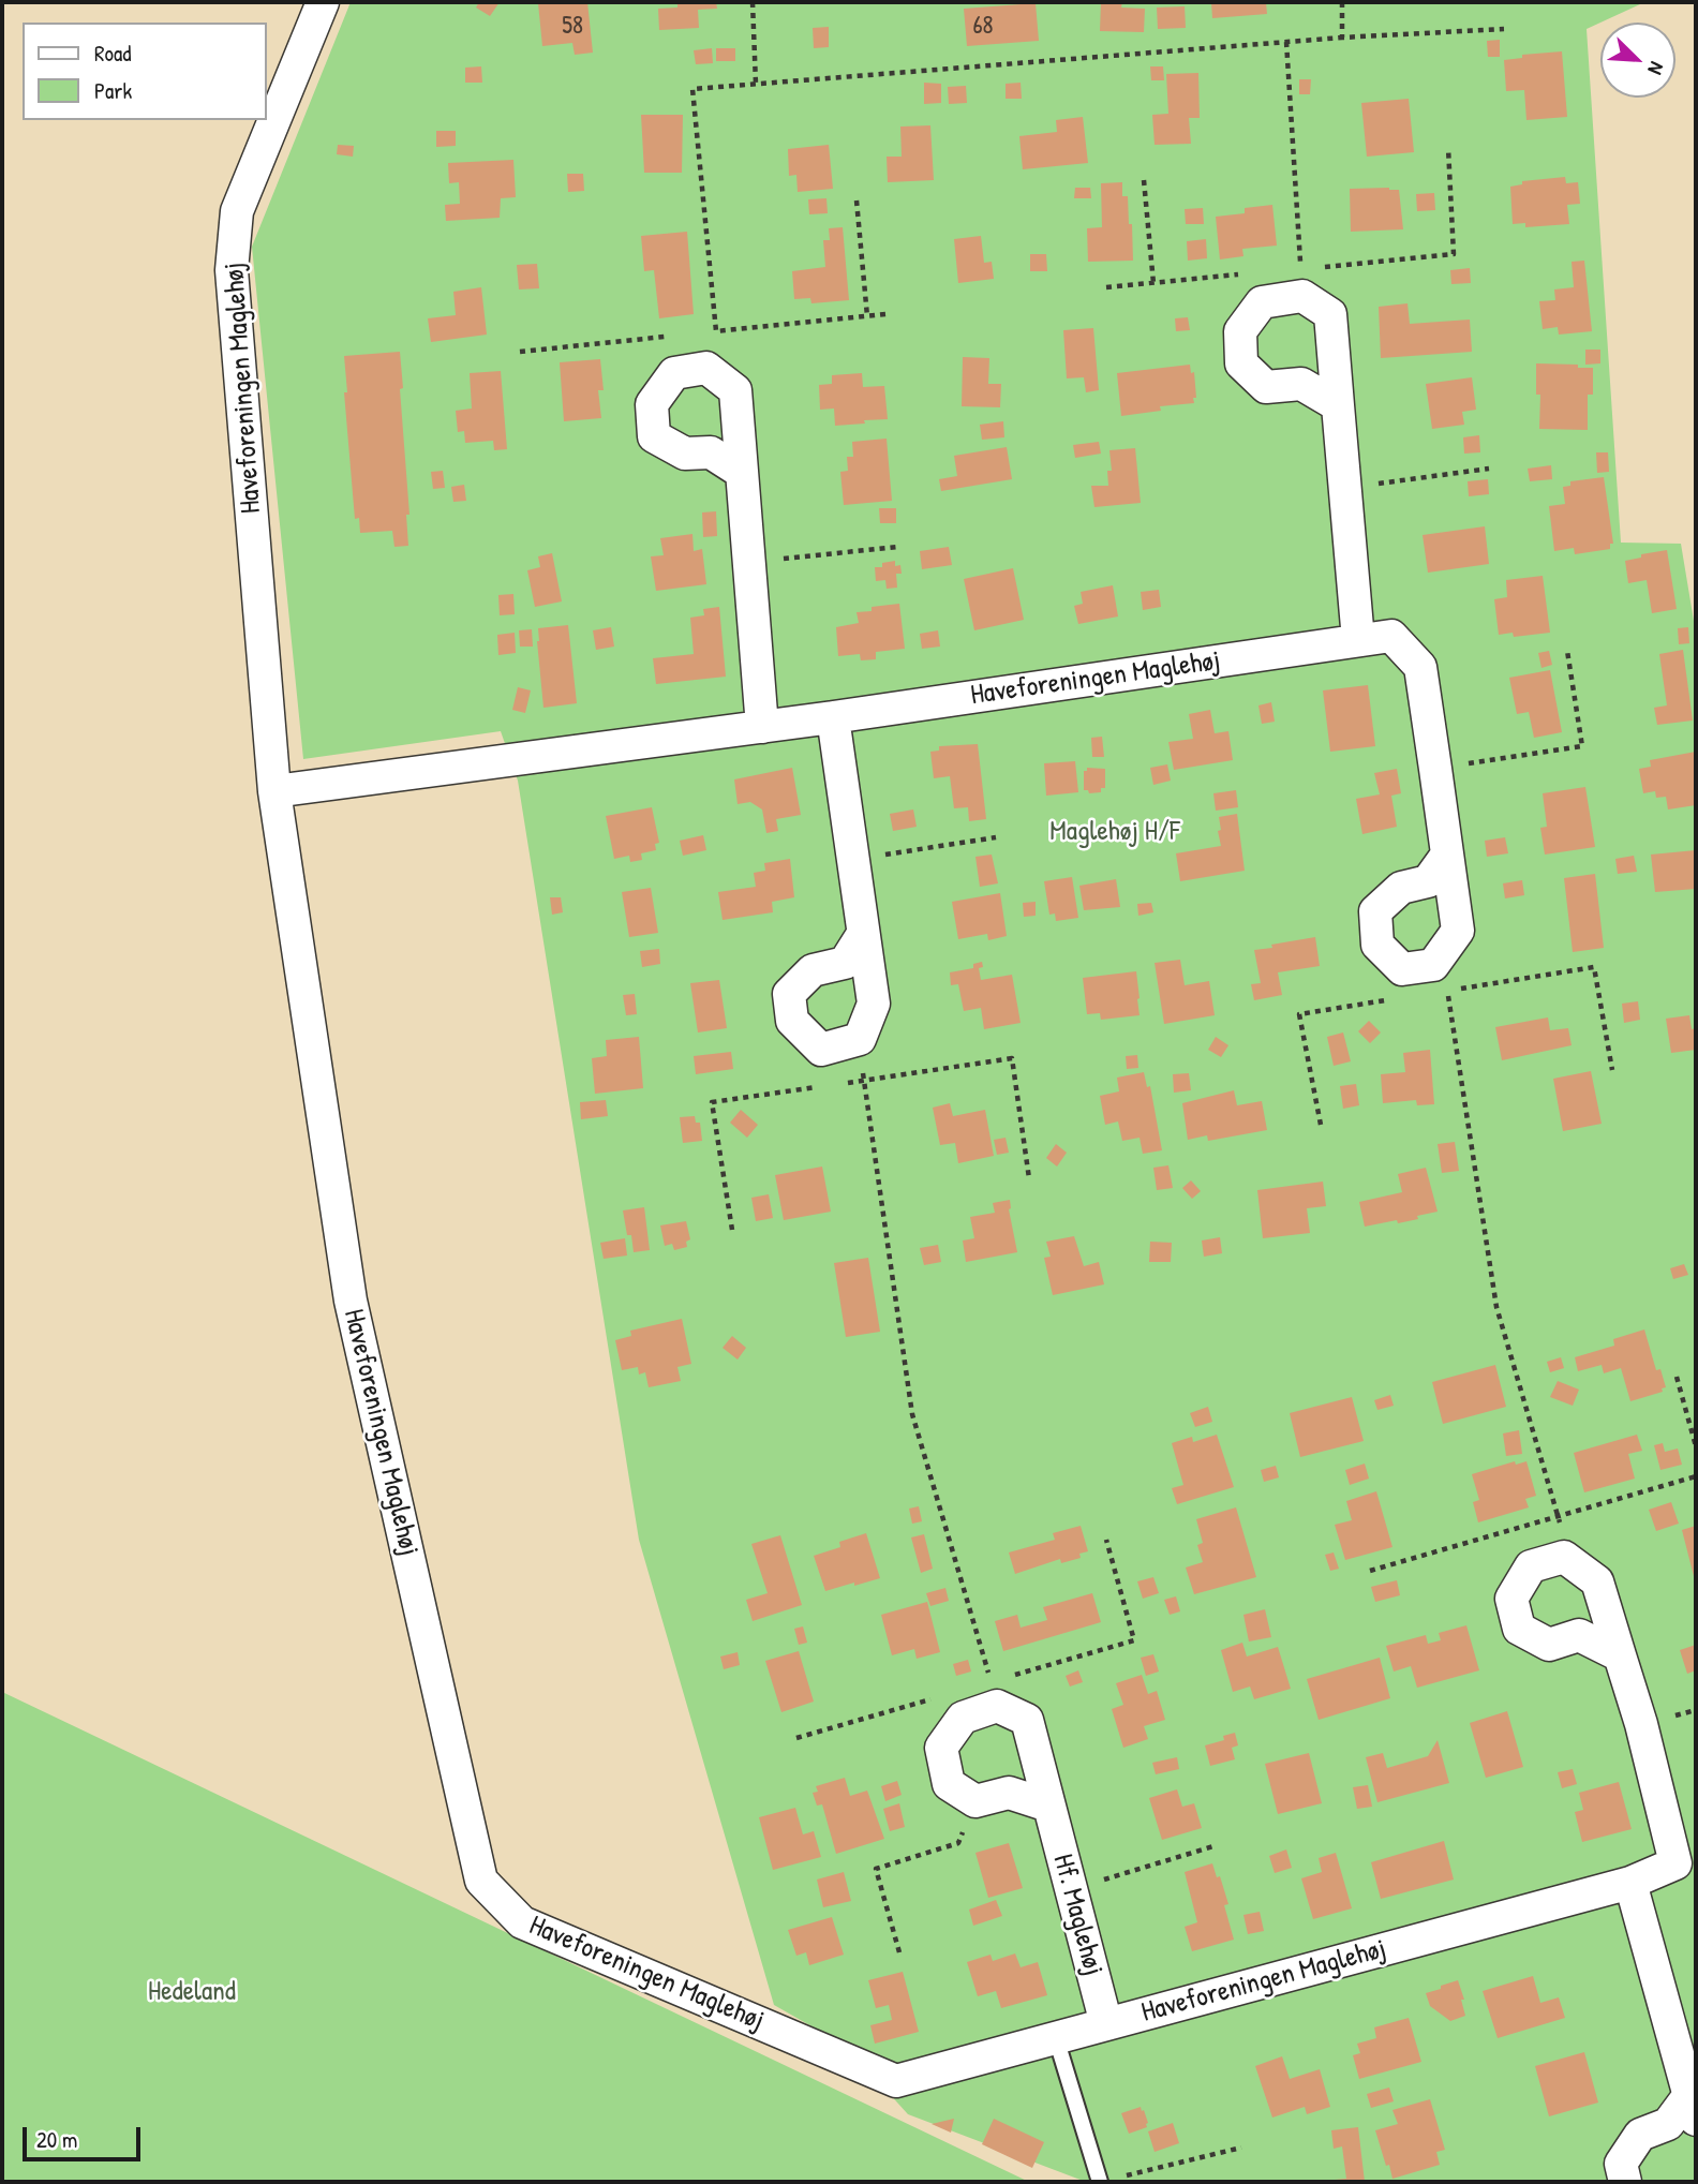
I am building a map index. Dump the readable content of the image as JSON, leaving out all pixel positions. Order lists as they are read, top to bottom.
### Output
{
  "streets": {
    "street": ["Haveforeningen Maglehøj", "Hf. Maglehøj"]
  },
  "crossings": [
    ["Haveforeningen Maglehøj", "Hf. Maglehøj"]
  ],
  "parks": ["Maglehøj H/F", "Hedeland"],
  "house_numbers": ["58", "68"],
  "legend": ["Road", "Park"],
  "scale_bar": "20 m",
  "north": "bottom right"
}
